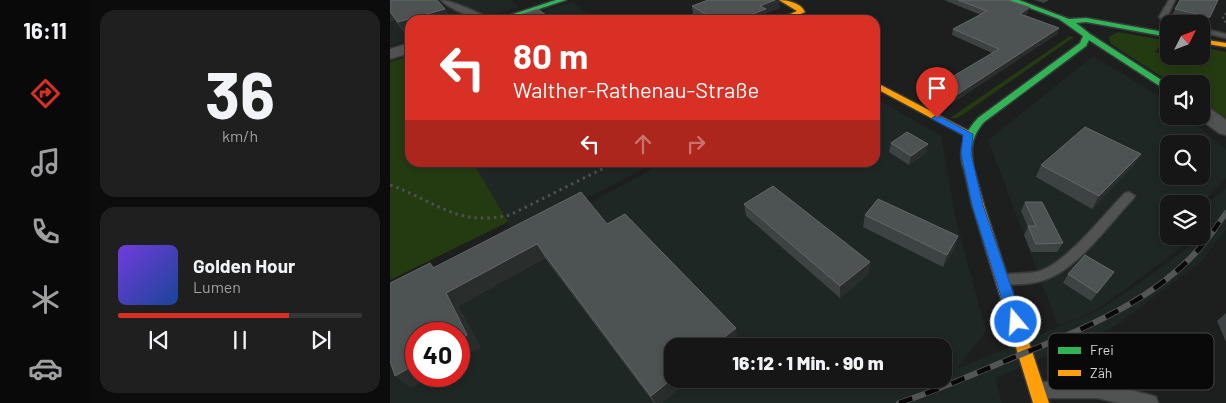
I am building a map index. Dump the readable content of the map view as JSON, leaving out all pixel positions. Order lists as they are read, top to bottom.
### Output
{
  "legend": ["Frei", "Zäh"],
  "north": "top right",
  "page": {
    "tabs": "16:11",
    "tile": ["36", "km/h"],
    "turn": ["80 m", "Walther-Rathenau-Straße"],
    "song": ["Golden Hour", "Lumen"],
    "limit": "40",
    "trip": "16:12 · 1 Min. · 90 m"
  }
}
